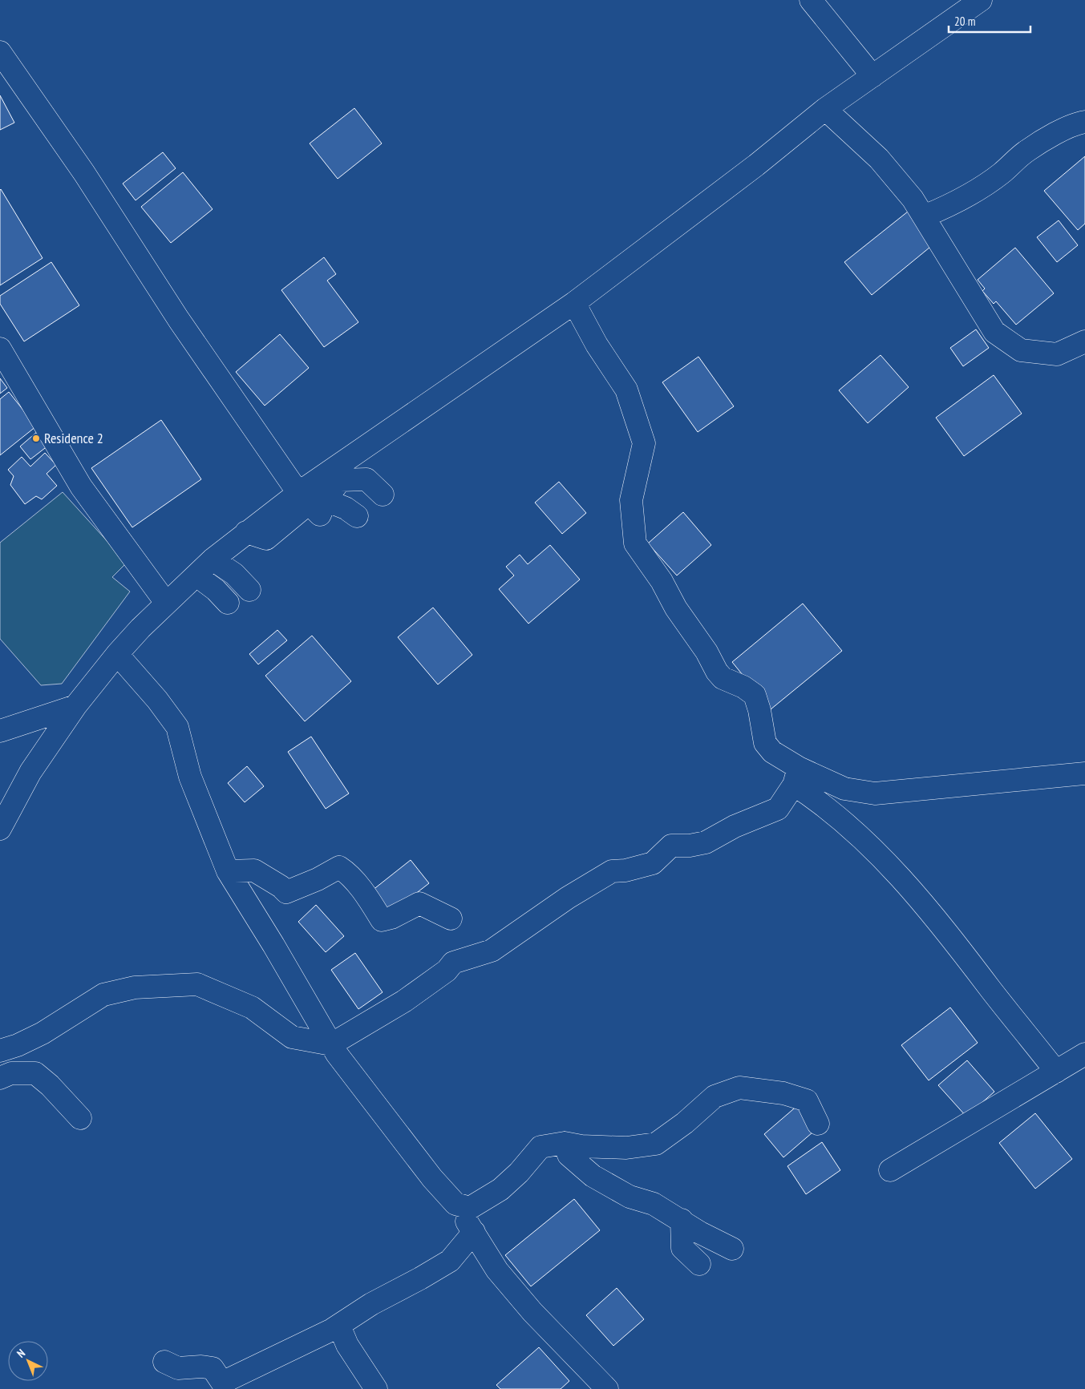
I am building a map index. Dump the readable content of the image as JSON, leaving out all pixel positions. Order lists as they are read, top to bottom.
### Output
{
  "places": ["Residence 2"],
  "scale_bar": "20 m",
  "north": "top left"
}
